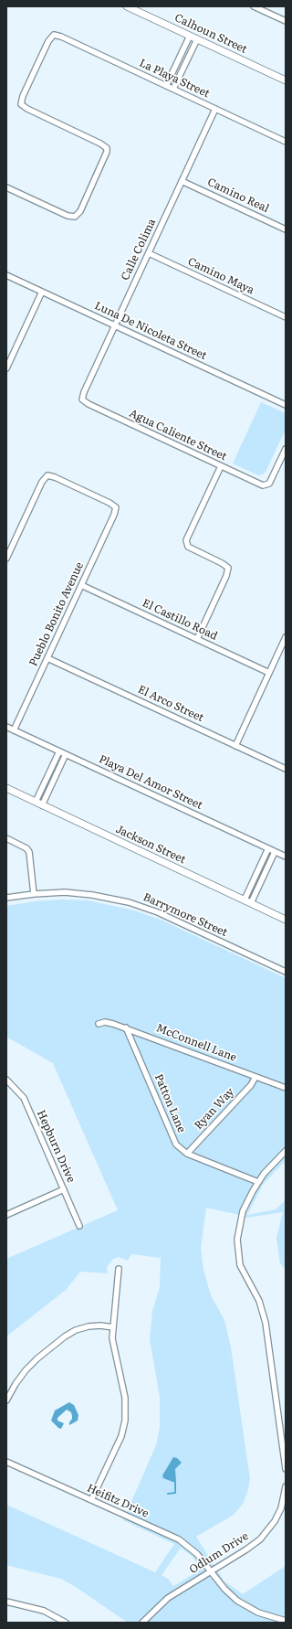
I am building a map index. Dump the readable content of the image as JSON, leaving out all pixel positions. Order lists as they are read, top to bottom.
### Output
{
  "streets": {
    "main road": ["Calhoun Street", "Jackson Street"],
    "street": [
      "La Playa Street",
      "Camino Real",
      "Calle Colima",
      "Camino Maya",
      "Luna De Nicoleta Street",
      "Agua Caliente Street",
      "Pueblo Bonito Avenue",
      "El Castillo Road",
      "El Arco Street",
      "Playa Del Amor Street",
      "Barrymore Street",
      "McConnell Lane",
      "Patton Lane",
      "Ryan Way",
      "Hepburn Drive",
      "Heifitz Drive",
      "Odlum Drive"
    ]
  },
  "crossings": [
    ["La Playa Street", "Calle Colima"],
    ["Camino Real", "Calle Colima"],
    ["Calle Colima", "Camino Maya"],
    ["Calle Colima", "Luna De Nicoleta Street"],
    ["Calle Colima", "Agua Caliente Street"],
    ["Pueblo Bonito Avenue", "El Castillo Road"],
    ["Pueblo Bonito Avenue", "El Arco Street"],
    ["Pueblo Bonito Avenue", "Playa Del Amor Street"],
    ["McConnell Lane", "Patton Lane"],
    ["McConnell Lane", "Ryan Way"],
    ["Patton Lane", "Ryan Way"],
    ["Heifitz Drive", "Odlum Drive"]
  ]
}
